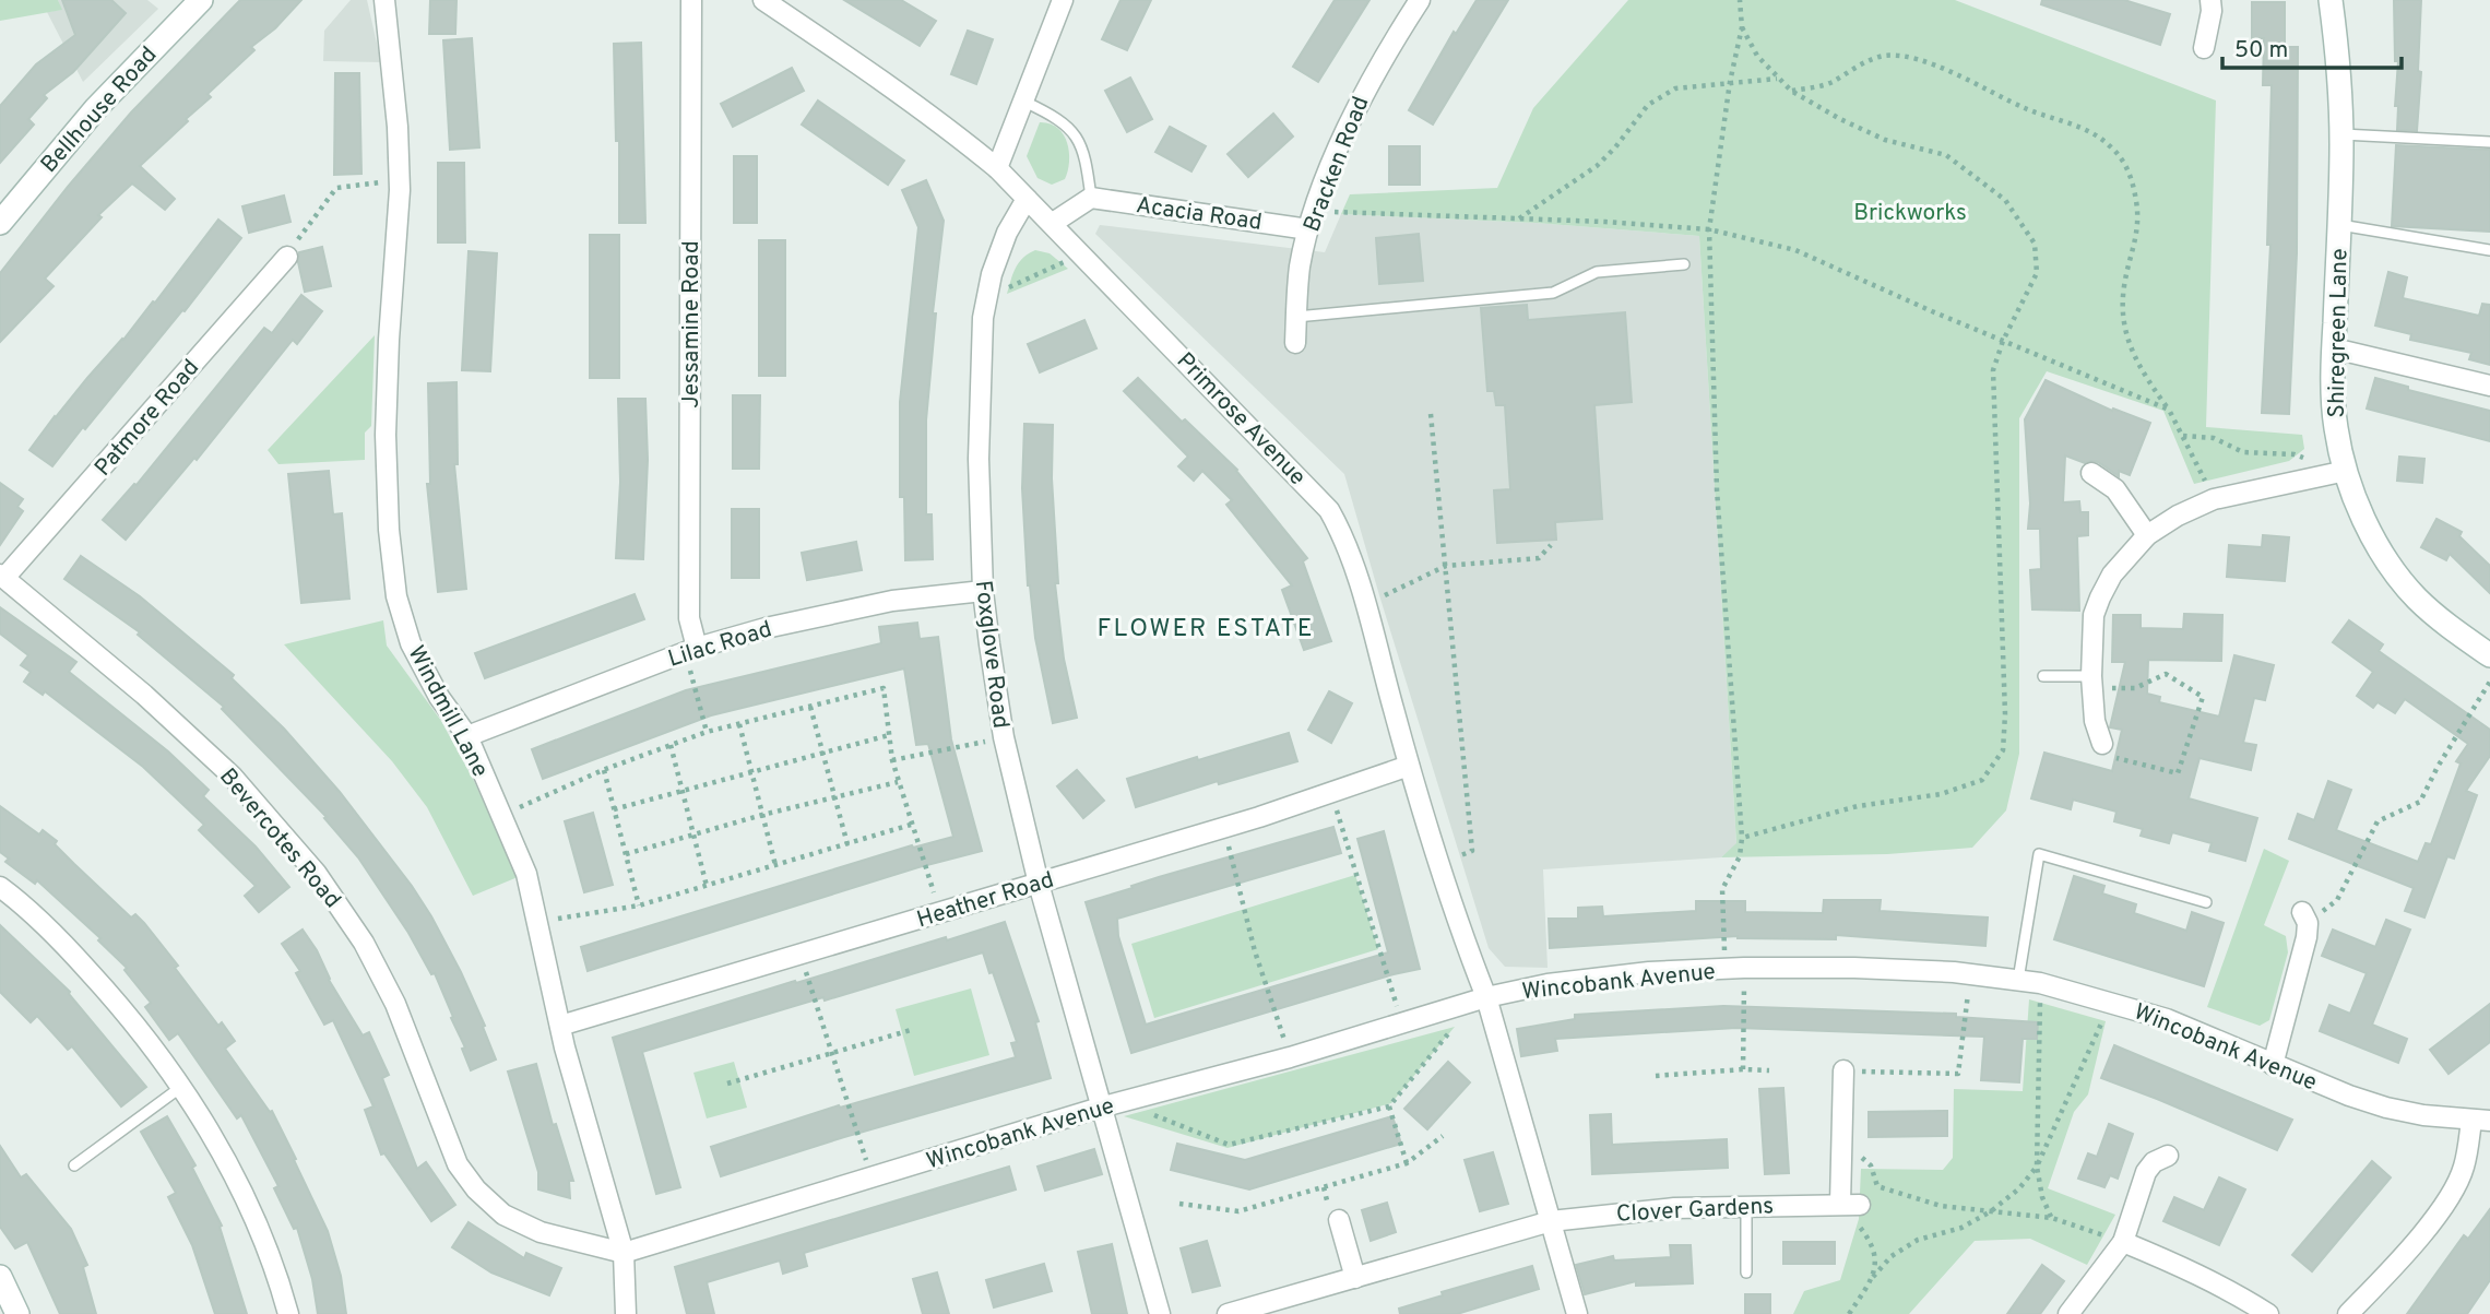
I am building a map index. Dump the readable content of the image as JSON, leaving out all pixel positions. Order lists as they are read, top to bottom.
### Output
{
  "streets": {
    "street": [
      "Bellhouse Road",
      "Bracken Road",
      "Acacia Road",
      "Jessamine Road",
      "Shiregreen Lane",
      "Patmore Road",
      "Primrose Avenue",
      "Lilac Road",
      "Foxglove Road",
      "Windmill Lane",
      "Bevercotes Road",
      "Heather Road",
      "Wincobank Avenue",
      "Clover Gardens"
    ]
  },
  "crossings": [
    ["Bracken Road", "Acacia Road"],
    ["Jessamine Road", "Lilac Road"],
    ["Patmore Road", "Bevercotes Road"],
    ["Primrose Avenue", "Foxglove Road"],
    ["Primrose Avenue", "Heather Road"],
    ["Primrose Avenue", "Wincobank Avenue"],
    ["Lilac Road", "Foxglove Road"],
    ["Lilac Road", "Windmill Lane"],
    ["Foxglove Road", "Heather Road"],
    ["Foxglove Road", "Wincobank Avenue"],
    ["Windmill Lane", "Bevercotes Road"],
    ["Windmill Lane", "Heather Road"],
    ["Windmill Lane", "Wincobank Avenue"],
    ["Bevercotes Road", "Wincobank Avenue"]
  ],
  "districts": ["FLOWER ESTATE"],
  "parks": ["Brickworks"],
  "scale_bar": "50 m"
}
